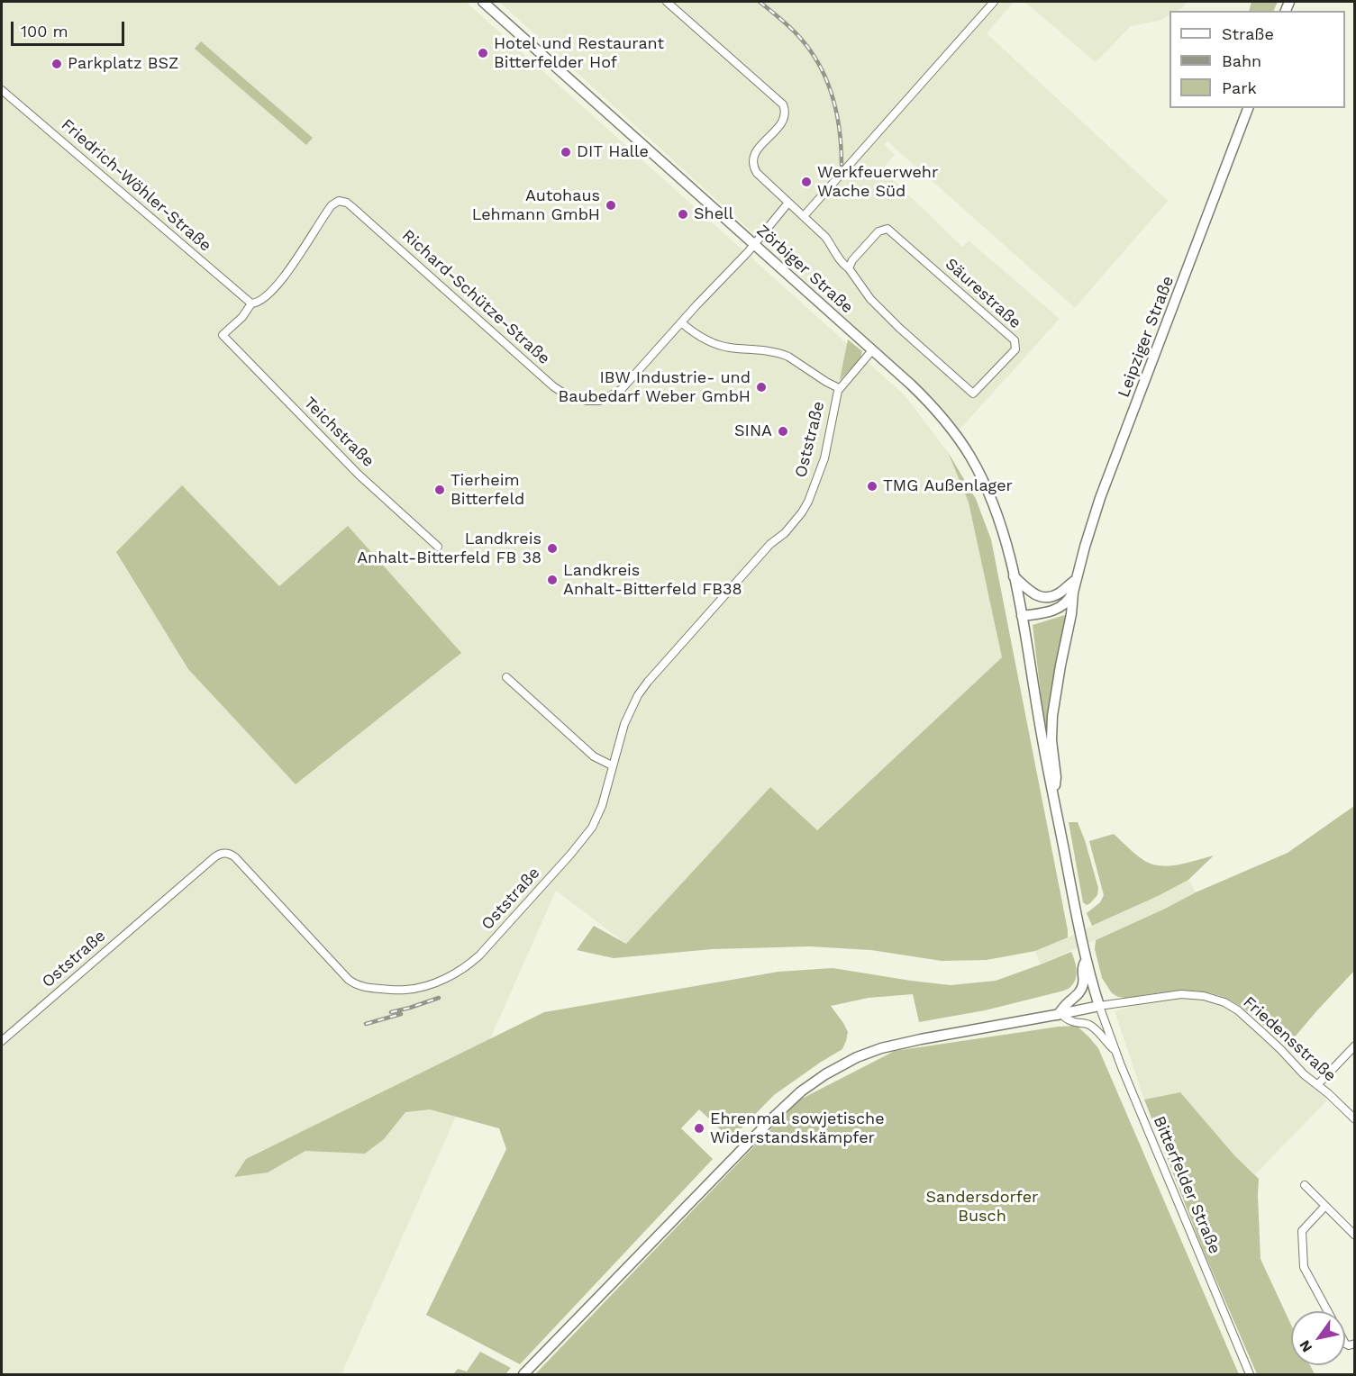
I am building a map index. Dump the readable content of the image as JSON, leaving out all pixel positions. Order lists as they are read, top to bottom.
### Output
{
  "streets": {
    "main road": ["Zörbiger Straße", "Leipziger Straße"],
    "street": [
      "Friedrich-Wöhler-Straße",
      "Säurestraße",
      "Richard-Schütze-Straße",
      "Teichstraße",
      "Oststraße",
      "Friedensstraße",
      "Bitterfelder Straße"
    ]
  },
  "crossings": [
    ["Friedrich-Wöhler-Straße", "Richard-Schütze-Straße"],
    ["Friedrich-Wöhler-Straße", "Teichstraße"],
    ["Zörbiger Straße", "Leipziger Straße"],
    ["Zörbiger Straße", "Oststraße"],
    ["Richard-Schütze-Straße", "Teichstraße"],
    ["Friedensstraße", "Bitterfelder Straße"]
  ],
  "parks": ["Sandersdorfer Busch"],
  "places": [
    "Hotel und Restaurant Bitterfelder Hof",
    "Parkplatz BSZ",
    "DIT Halle",
    "Werkfeuerwehr Wache Süd",
    "Autohaus Lehmann GmbH",
    "Shell",
    "IBW Industrie- und Baubedarf Weber GmbH",
    "SINA",
    "TMG Außenlager",
    "Tierheim Bitterfeld",
    "Landkreis Anhalt-Bitterfeld FB 38",
    "Landkreis Anhalt-Bitterfeld FB38",
    "Ehrenmal sowjetische Widerstandskämpfer"
  ],
  "legend": ["Straße", "Bahn", "Park"],
  "scale_bar": "100 m",
  "north": "bottom left"
}
